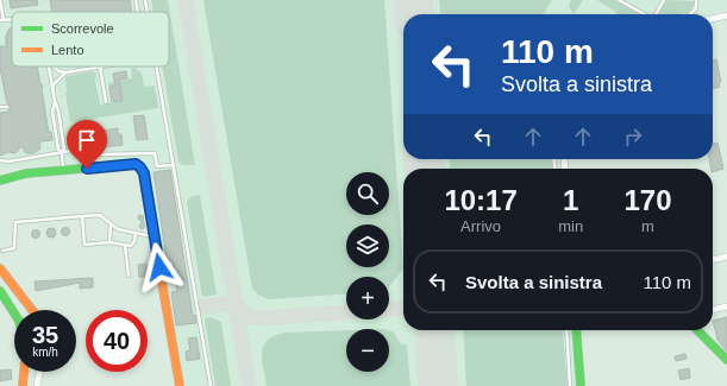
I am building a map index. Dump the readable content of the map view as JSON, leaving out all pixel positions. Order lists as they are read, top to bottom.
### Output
{
  "legend": ["Scorrevole", "Lento"],
  "page": {
    "turn": ["110 m", "Svolta a sinistra"],
    "eta": [
      "10:17",
      "Arrivo",
      "1",
      "min",
      "170",
      "m"
    ],
    "map_buttons": ["+", "−"],
    "list": [
      {
        "name": "Svolta a sinistra",
        "value": "110 m"
      }
    ],
    "speed": "35 km/h",
    "limit": "40"
  }
}
